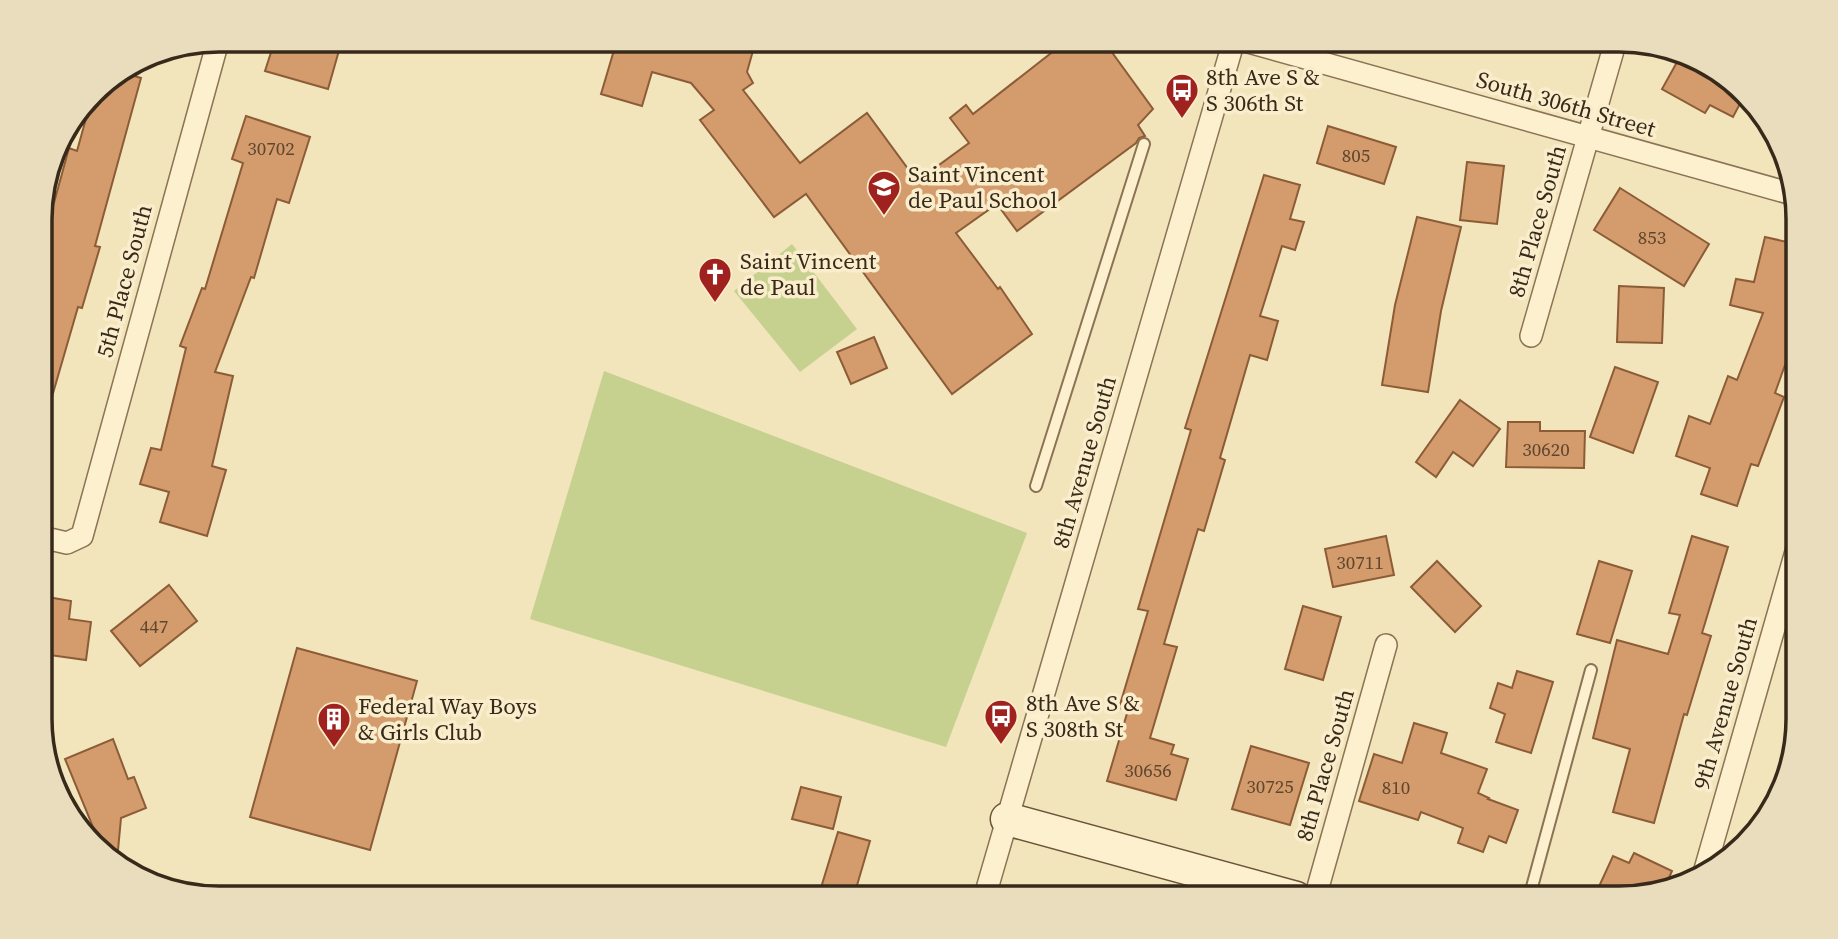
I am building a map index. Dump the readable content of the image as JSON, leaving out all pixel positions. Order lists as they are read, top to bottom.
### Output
{
  "streets": {
    "street": [
      "South 306th Street",
      "8th Place South",
      "5th Place South",
      "8th Avenue South",
      "9th Avenue South"
    ]
  },
  "crossings": [
    ["South 306th Street", "8th Place South"]
  ],
  "places": {
    "bus stop": ["8th Ave S & S 306th St", "8th Ave S & S 308th St"],
    "school or university": ["Saint Vincent de Paul School"],
    "church": ["Saint Vincent de Paul"],
    "building": ["Federal Way Boys & Girls Club"]
  },
  "house_numbers": [
    "30702",
    "805",
    "853",
    "30620",
    "30711",
    "447",
    "30656",
    "30725",
    "810"
  ]
}
